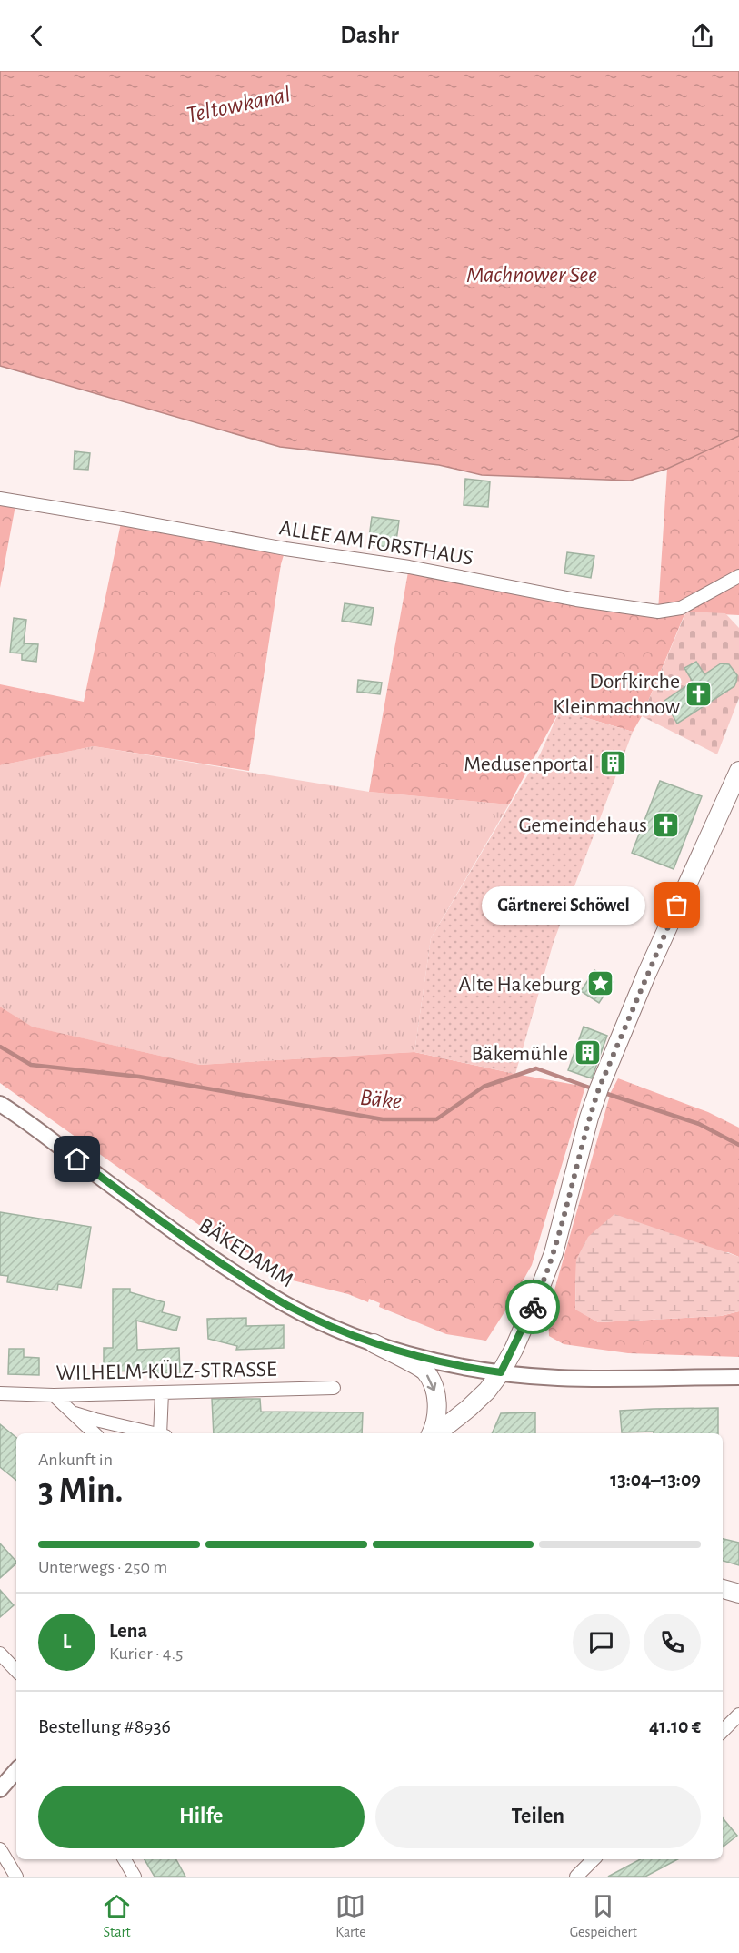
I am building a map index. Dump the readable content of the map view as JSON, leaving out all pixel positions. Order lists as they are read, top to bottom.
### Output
{
  "streets": {
    "street": ["ALLEE AM FORSTHAUS", "BÄKEDAMM", "WILHELM-KÜLZ-STRASSE"]
  },
  "water": ["Teltowkanal", "Machnower See", "Bäke"],
  "places": {
    "church": ["Dorfkirche Kleinmachnow", "Gemeindehaus"],
    "building": ["Medusenportal", "Bäkemühle"],
    "other": ["Gärtnerei Schöwel"],
    "place": ["Alte Hakeburg"]
  },
  "page": {
    "header": "Dashr",
    "bubble": "Gärtnerei Schöwel",
    "heading": ["3 Min.", "Ankunft in", "13:04–13:09"],
    "panel": [
      "Lena",
      "Kurier · 4.5",
      "Bestellung #8936",
      "41.10 €"
    ],
    "bar": "Unterwegs · 250 m",
    "round": "L",
    "buttons": ["Hilfe", "Teilen"],
    "tabs": ["Start", "Karte", "Gespeichert"]
  }
}
